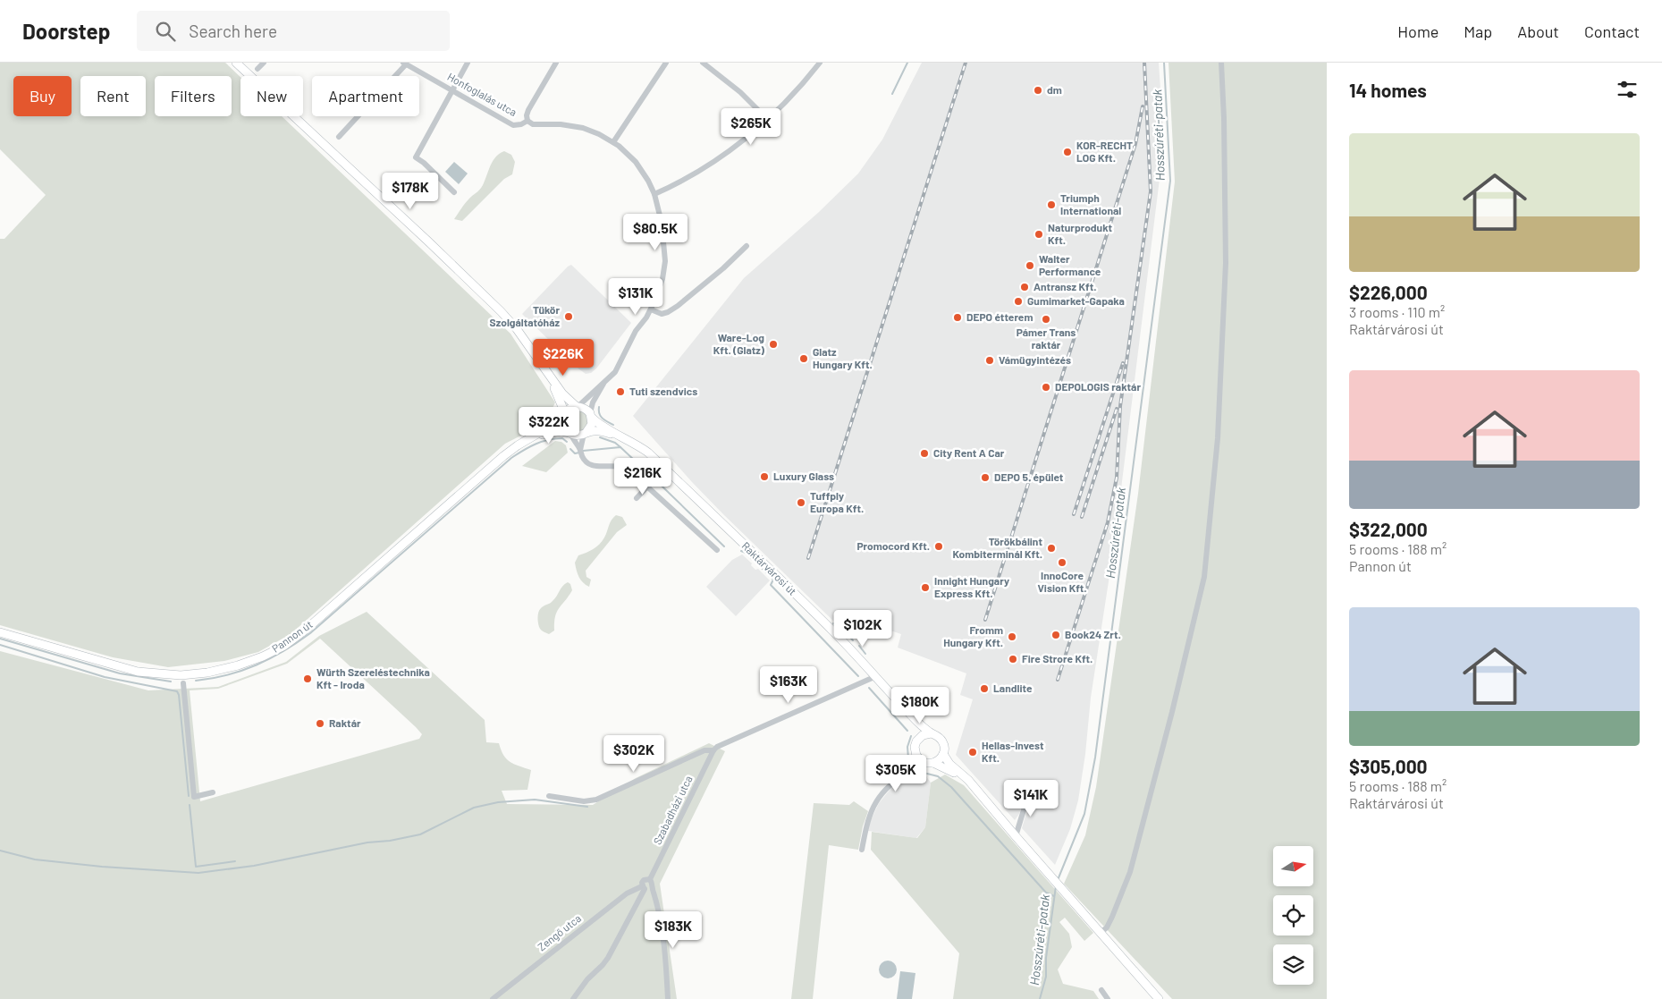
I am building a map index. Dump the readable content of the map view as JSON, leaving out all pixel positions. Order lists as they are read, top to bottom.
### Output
{
  "streets": {
    "main road": ["Raktárvárosi út", "Pannon út"],
    "street": ["Honfoglalás utca", "Szabadházi utca", "Zengő utca"]
  },
  "crossings": [
    ["Raktárvárosi út", "Pannon út"],
    ["Szabadházi utca", "Zengő utca"]
  ],
  "water": ["Hosszúréti-patak"],
  "places": [
    "dm",
    "KOR-RECHT LOG Kft.",
    "Triumph International",
    "Naturprodukt Kft.",
    "Walter Performance",
    "Antransz Kft.",
    "Gumimarket-Gapaka",
    "Tükör Szolgáltatóház",
    "DEPO étterem",
    "Pámer Trans raktár",
    "Ware-Log Kft. (Glatz)",
    "Glatz Hungary Kft.",
    "Vámügyintézés",
    "DEPOLOGIS raktár",
    "Tuti szendvics",
    "City Rent A Car",
    "Luxury Glass",
    "DEPO 5. épület",
    "Tuffply Europa Kft.",
    "Promocord Kft.",
    "Törökbálint Kombiterminál Kft.",
    "InnoCore Vision Kft.",
    "Innight Hungary Express Kft.",
    "Book24 Zrt.",
    "Fromm Hungary Kft.",
    "Fire Strore Kft.",
    "Würth Szereléstechnika Kft - Iroda",
    "Landlite",
    "Raktár",
    "Hellas-Invest Kft."
  ],
  "north": "right",
  "page": {
    "header": "Doorstep",
    "search": "Search here",
    "nav": [
      "Home",
      "Map",
      "About",
      "Contact"
    ],
    "heading": "14 homes",
    "chip": [
      "Buy",
      "Rent",
      "Filters",
      "New",
      "Apartment"
    ],
    "price": [
      "$265K",
      "$178K",
      "$80.5K",
      "$131K",
      "$226K",
      "$322K",
      "$216K",
      "$102K",
      "$163K",
      "$180K",
      "$302K",
      "$305K",
      "$141K",
      "$183K"
    ],
    "list": [
      {
        "name": "$226,000",
        "note": "3 rooms · 110 m² · Raktárvárosi út"
      },
      {
        "name": "$322,000",
        "note": "5 rooms · 188 m² · Pannon út"
      },
      {
        "name": "$305,000",
        "note": "5 rooms · 188 m² · Raktárvárosi út"
      }
    ]
  }
}
